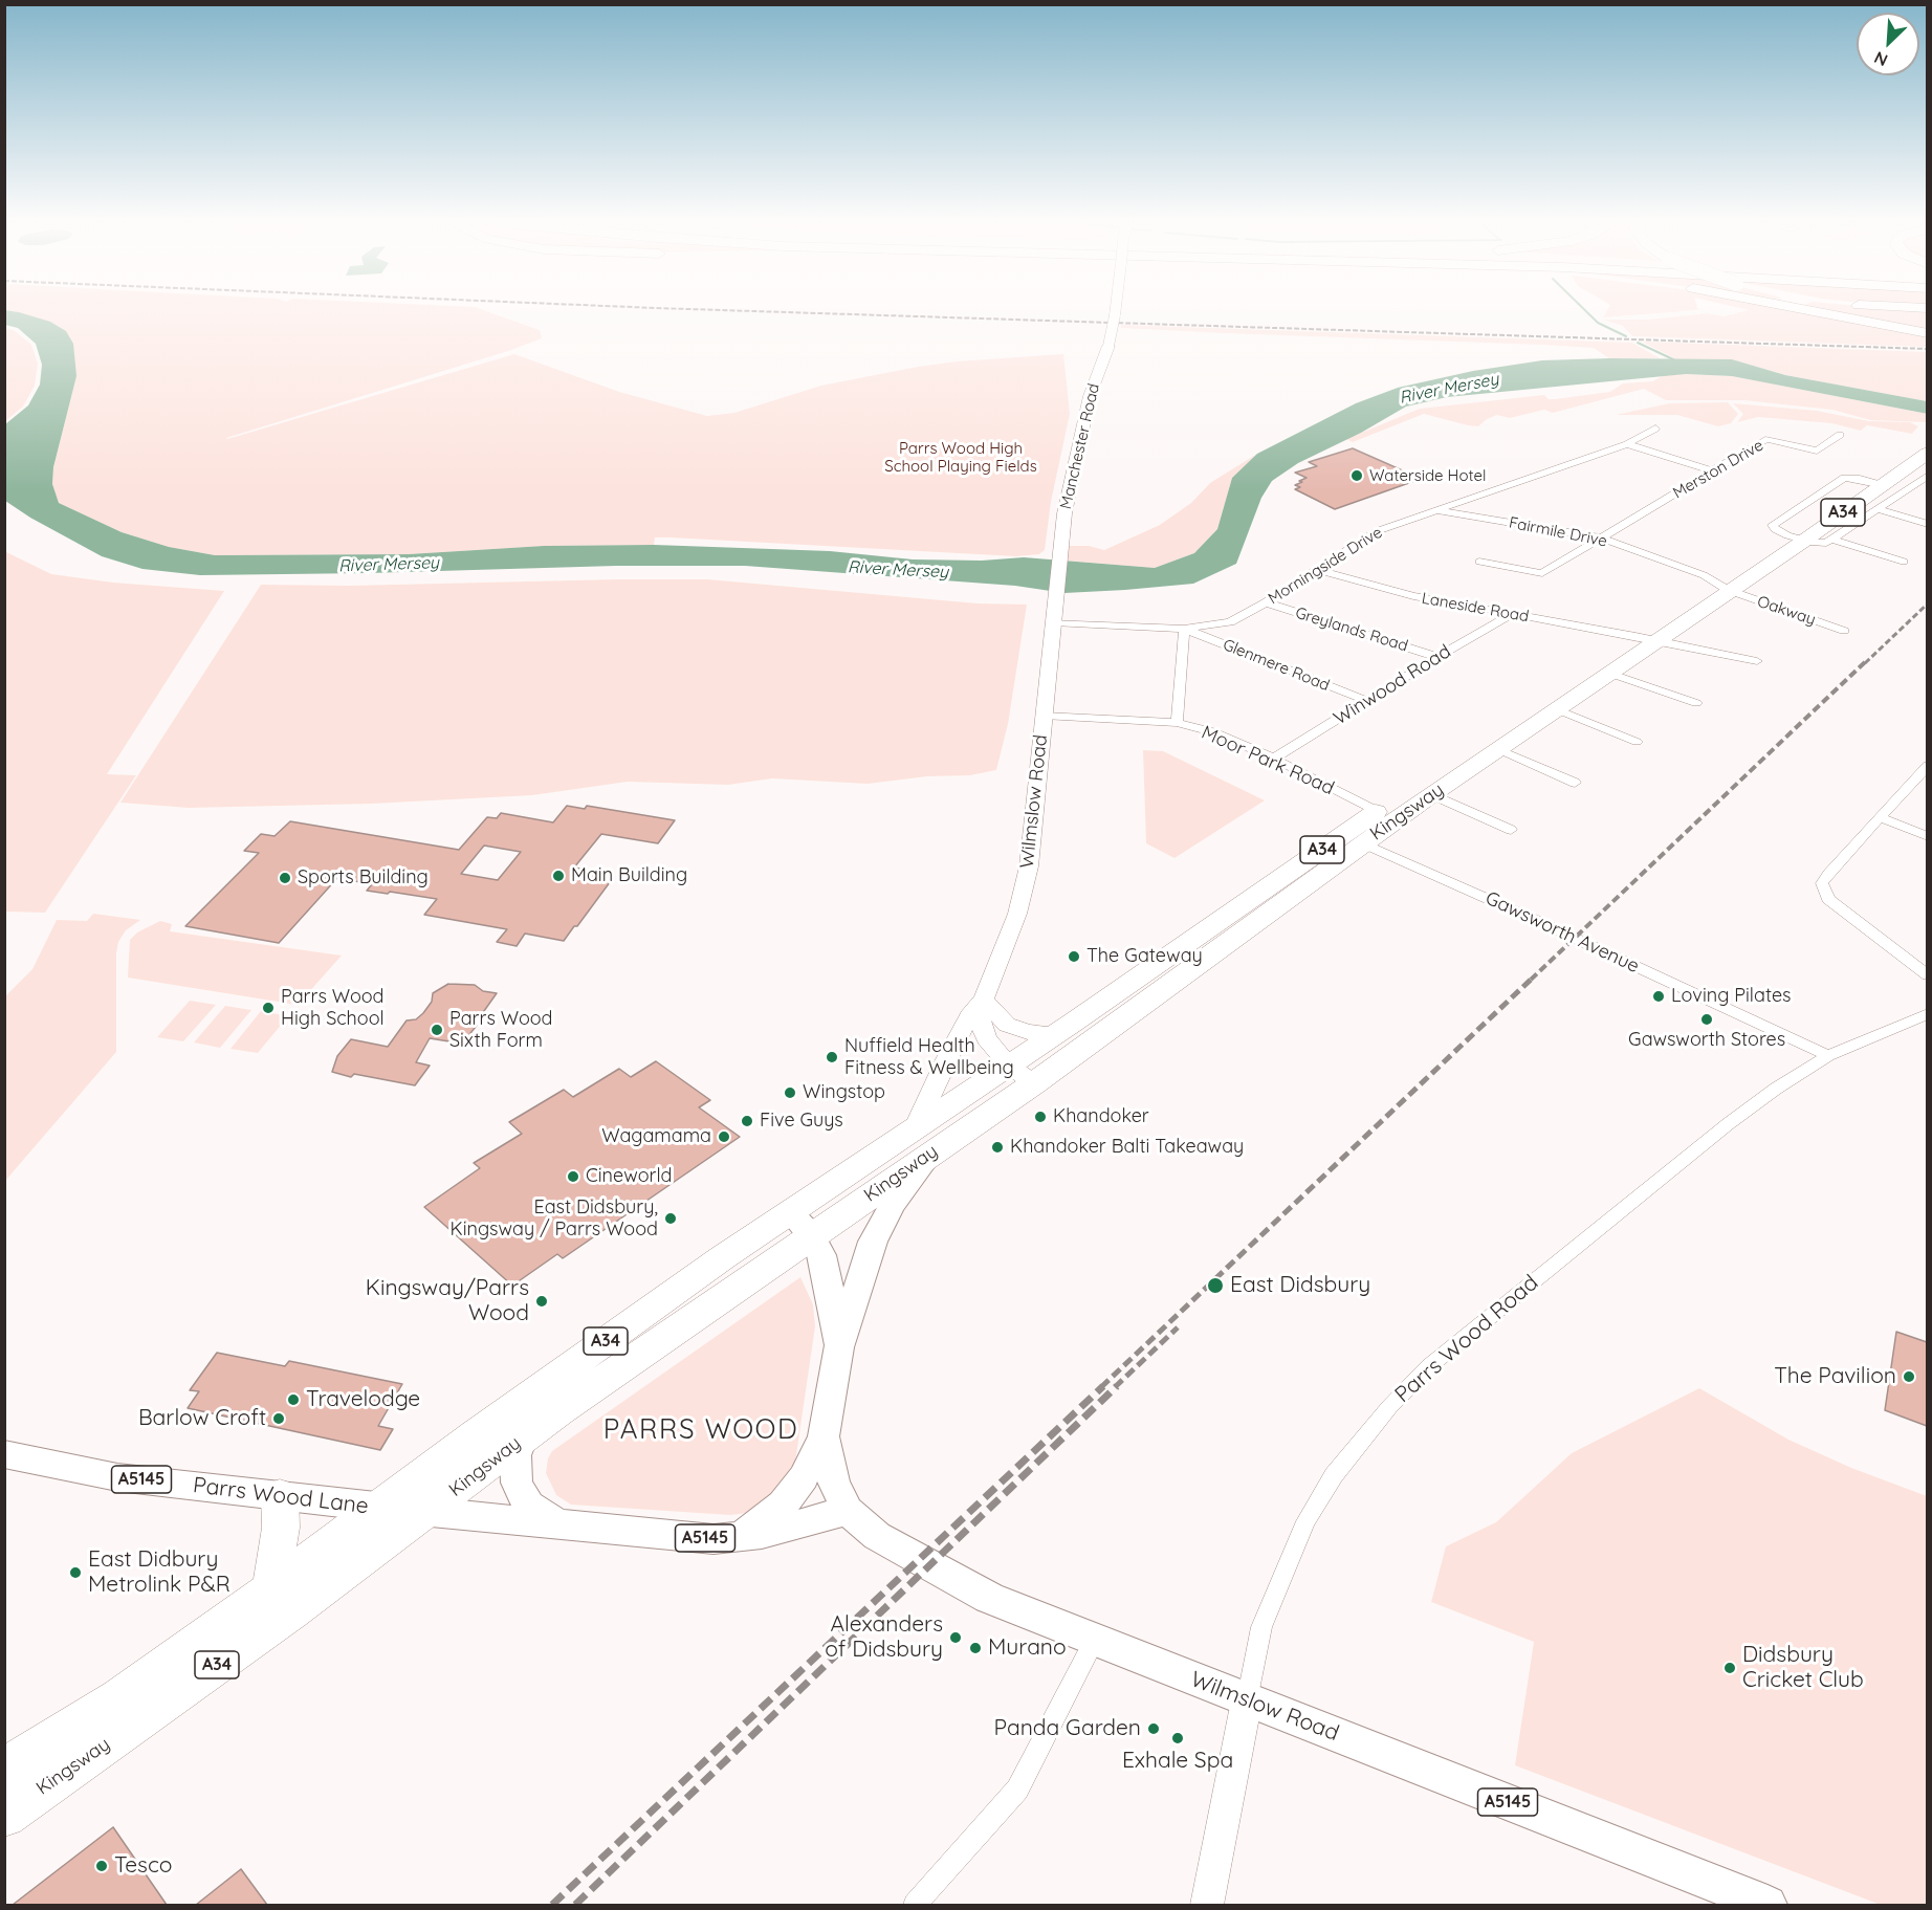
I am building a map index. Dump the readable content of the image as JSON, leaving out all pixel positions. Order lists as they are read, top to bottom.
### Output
{
  "streets": {
    "highway": ["A34", "Kingsway"],
    "main road": [
      "Manchester Road",
      "Wilmslow Road",
      "Parrs Wood Road",
      "A5145",
      "Parrs Wood Lane"
    ],
    "street": [
      "Merston Drive",
      "Fairmile Drive",
      "Morningside Drive",
      "Laneside Road",
      "Oakway",
      "Greylands Road",
      "Glenmere Road",
      "Winwood Road",
      "Moor Park Road",
      "Gawsworth Avenue"
    ]
  },
  "crossings": [
    ["Manchester Road", "Wilmslow Road"],
    ["Merston Drive", "Fairmile Drive"],
    ["Fairmile Drive", "Morningside Drive"],
    ["Fairmile Drive", "Oakway"],
    ["Fairmile Drive", "Kingsway"],
    ["Morningside Drive", "Laneside Road"],
    ["Morningside Drive", "Greylands Road"],
    ["Morningside Drive", "Glenmere Road"],
    ["Morningside Drive", "Wilmslow Road"],
    ["Laneside Road", "Winwood Road"],
    ["Laneside Road", "Kingsway"],
    ["Oakway", "Kingsway"],
    ["Greylands Road", "Winwood Road"],
    ["Glenmere Road", "Winwood Road"],
    ["Winwood Road", "Moor Park Road"],
    ["Moor Park Road", "Wilmslow Road"],
    ["Moor Park Road", "Kingsway"],
    ["Wilmslow Road", "Kingsway"],
    ["Wilmslow Road", "Parrs Wood Road"],
    ["Wilmslow Road", "Parrs Wood Lane"],
    ["Kingsway", "Gawsworth Avenue"],
    ["Kingsway", "Parrs Wood Lane"],
    ["Gawsworth Avenue", "Parrs Wood Road"]
  ],
  "districts": ["PARRS WOOD"],
  "water": ["River Mersey"],
  "parks": ["Parrs Wood High School Playing Fields"],
  "places": [
    "Waterside Hotel",
    "Main Building",
    "Sports Building",
    "The Gateway",
    "Loving Pilates",
    "Parrs Wood High School",
    "Gawsworth Stores",
    "Parrs Wood Sixth Form",
    "Nuffield Health Fitness & Wellbeing",
    "Wingstop",
    "Khandoker",
    "Five Guys",
    "Wagamama",
    "Khandoker Balti Takeaway",
    "Cineworld",
    "East Didsbury, Kingsway / Parrs Wood",
    "East Didsbury",
    "Kingsway/Parrs Wood",
    "The Pavilion",
    "Travelodge",
    "Barlow Croft",
    "East Didbury Metrolink P&R",
    "Alexanders of Didsbury",
    "Murano",
    "Didsbury Cricket Club",
    "Panda Garden",
    "Exhale Spa",
    "Tesco"
  ],
  "north": "bottom left"
}
